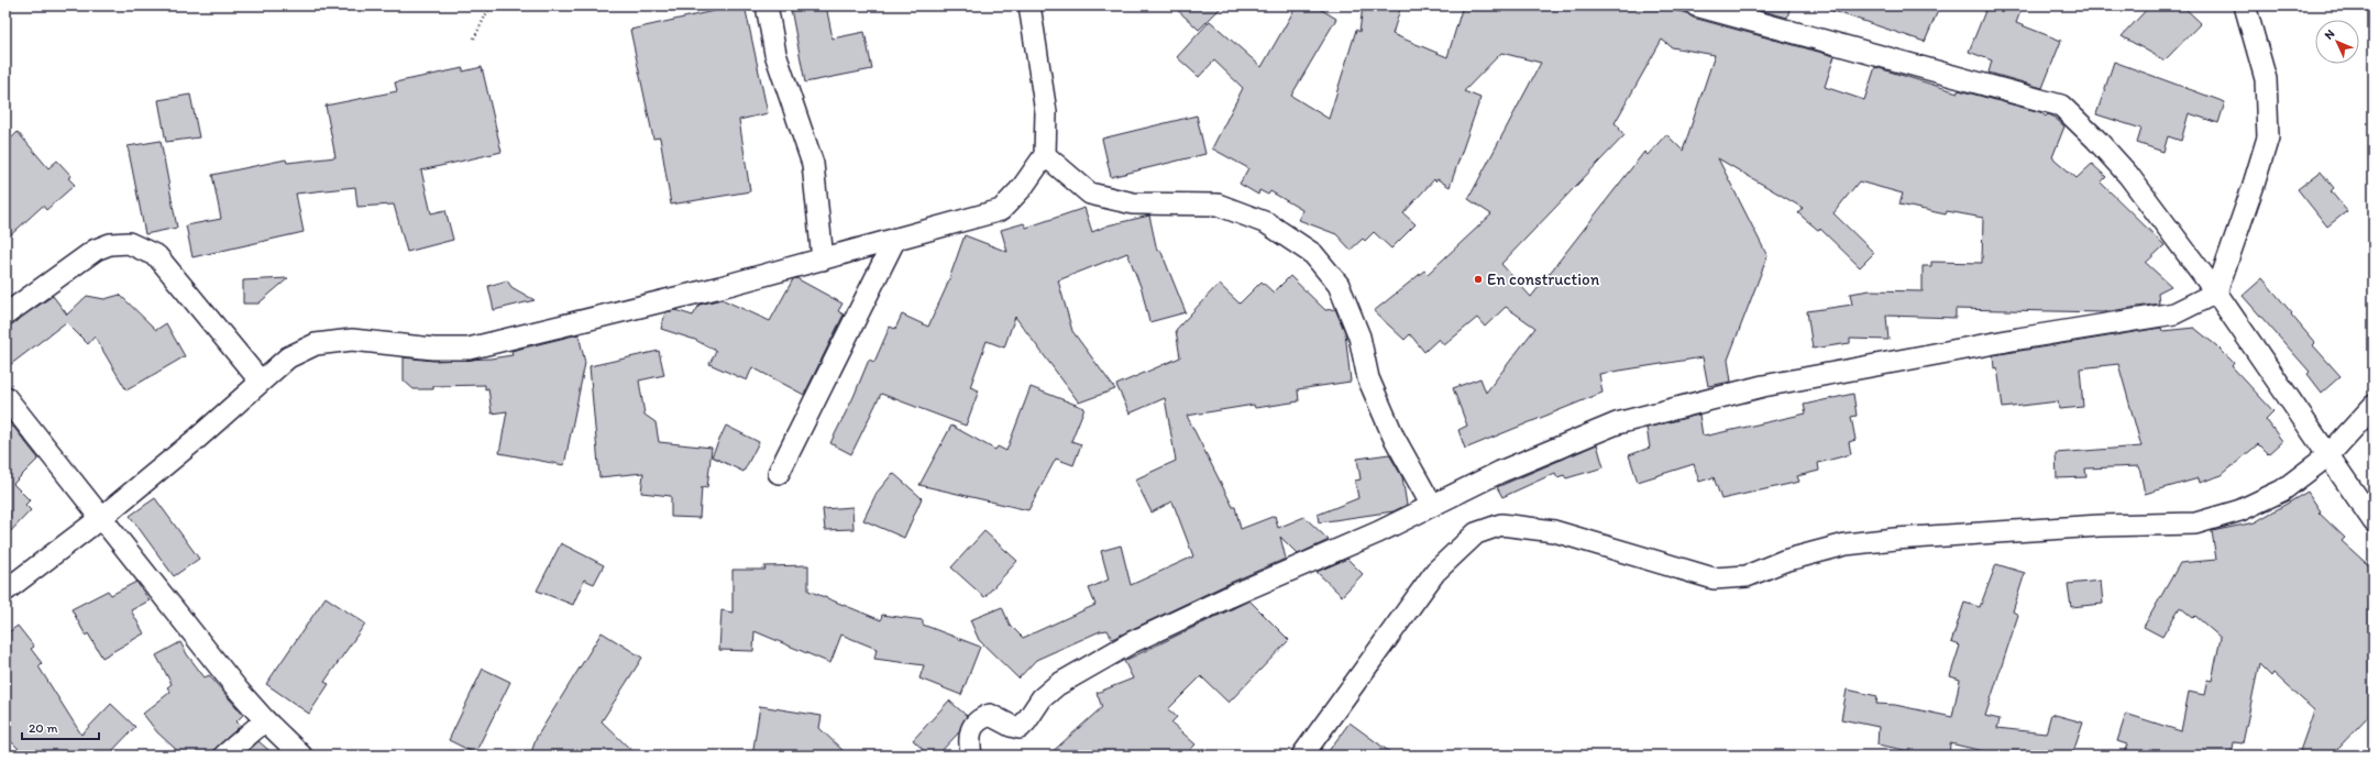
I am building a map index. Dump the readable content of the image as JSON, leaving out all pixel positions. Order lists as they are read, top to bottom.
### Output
{
  "places": ["En construction"],
  "scale_bar": "20 m",
  "north": "top left"
}
